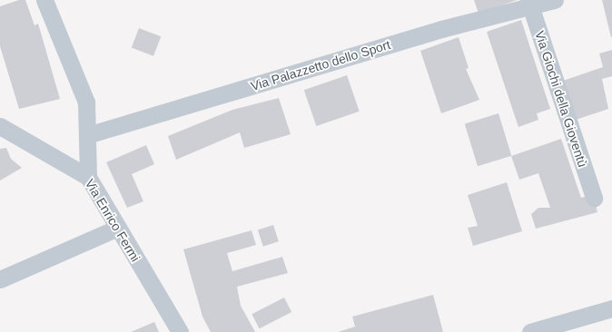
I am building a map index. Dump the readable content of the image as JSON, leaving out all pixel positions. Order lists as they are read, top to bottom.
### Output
{
  "streets": {
    "street": ["Via Palazzetto dello Sport", "Via Giochi della Gioventù", "Via Enrico Fermi"]
  },
  "crossings": [
    ["Via Palazzetto dello Sport", "Via Giochi della Gioventù"]
  ]
}
